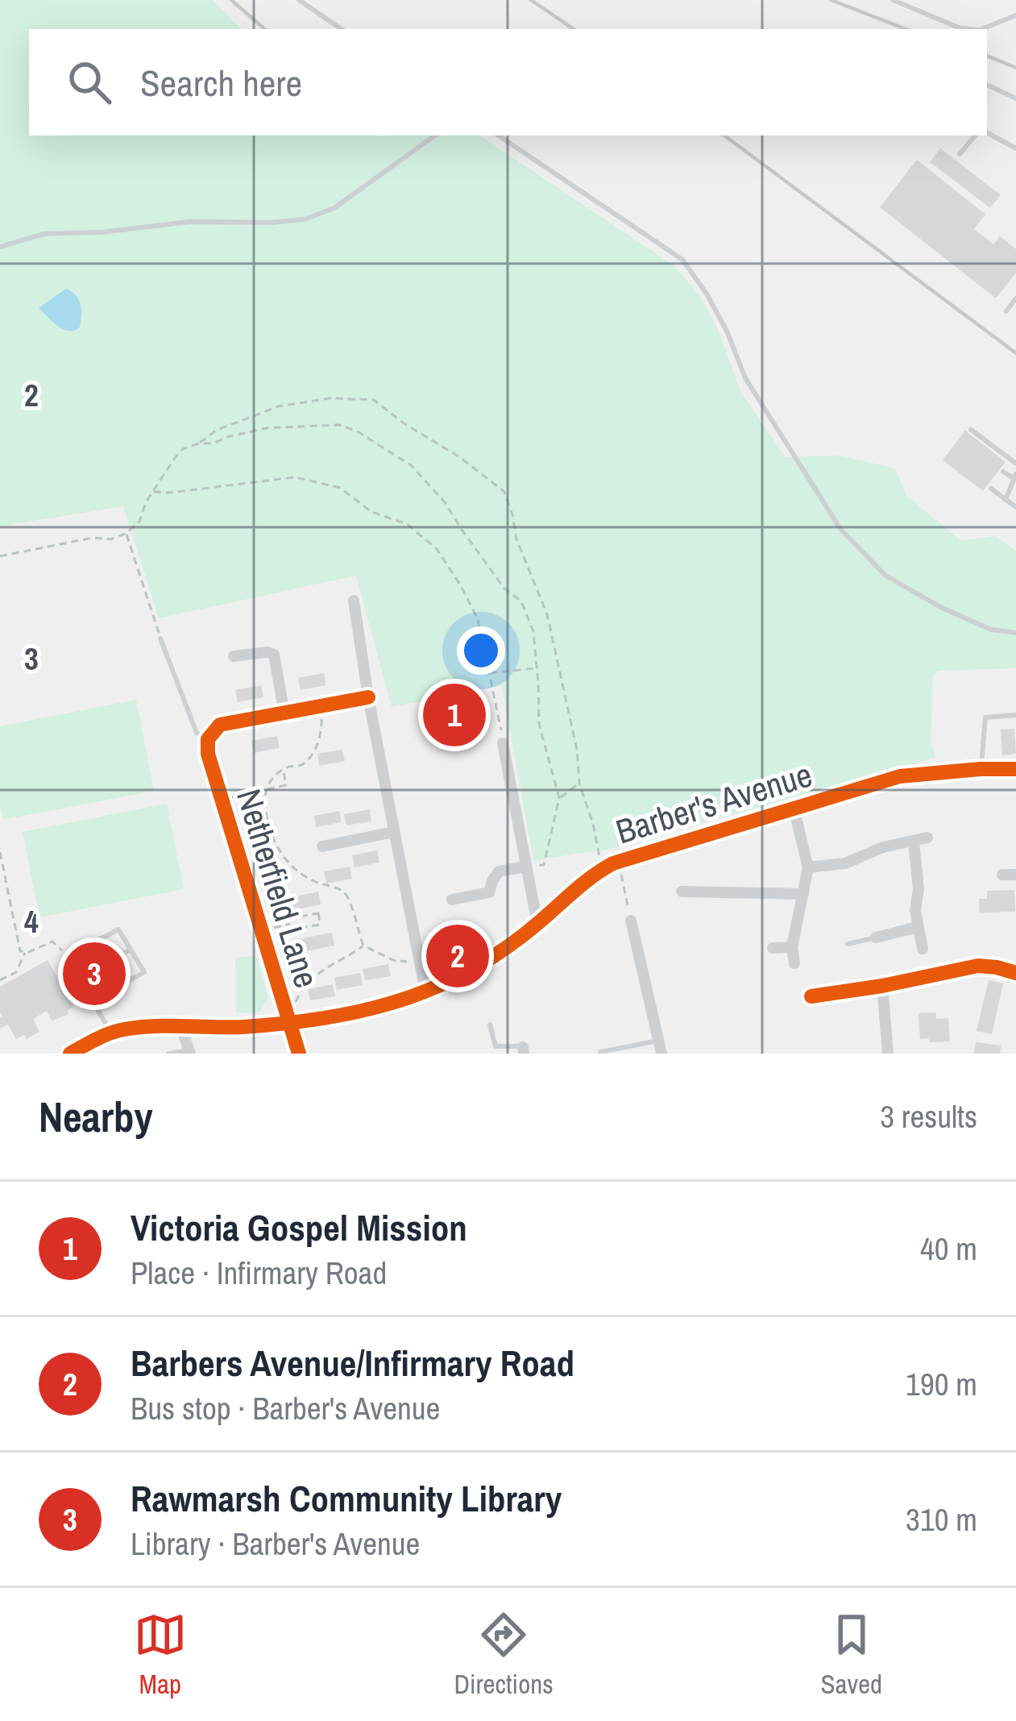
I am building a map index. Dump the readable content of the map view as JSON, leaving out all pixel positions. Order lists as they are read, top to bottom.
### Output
{
  "streets": {
    "street": ["Barber's Avenue", "Netherfield Lane"]
  },
  "crossings": [
    ["Barber's Avenue", "Netherfield Lane"]
  ],
  "page": {
    "search": "Search here",
    "pins": ["1", "2", "3"],
    "heading": ["Nearby", "3 results"],
    "list": [
      {
        "mark": "1",
        "name": "Victoria Gospel Mission",
        "note": "Place · Infirmary Road",
        "value": "40 m"
      },
      {
        "mark": "2",
        "name": "Barbers Avenue/Infirmary Road",
        "note": "Bus stop · Barber's Avenue",
        "value": "190 m"
      },
      {
        "mark": "3",
        "name": "Rawmarsh Community Library",
        "note": "Library · Barber's Avenue",
        "value": "310 m"
      }
    ],
    "nav": ["Map", "Directions", "Saved"]
  },
  "grid": {
    "rows": ["2", "3", "4"]
  }
}
